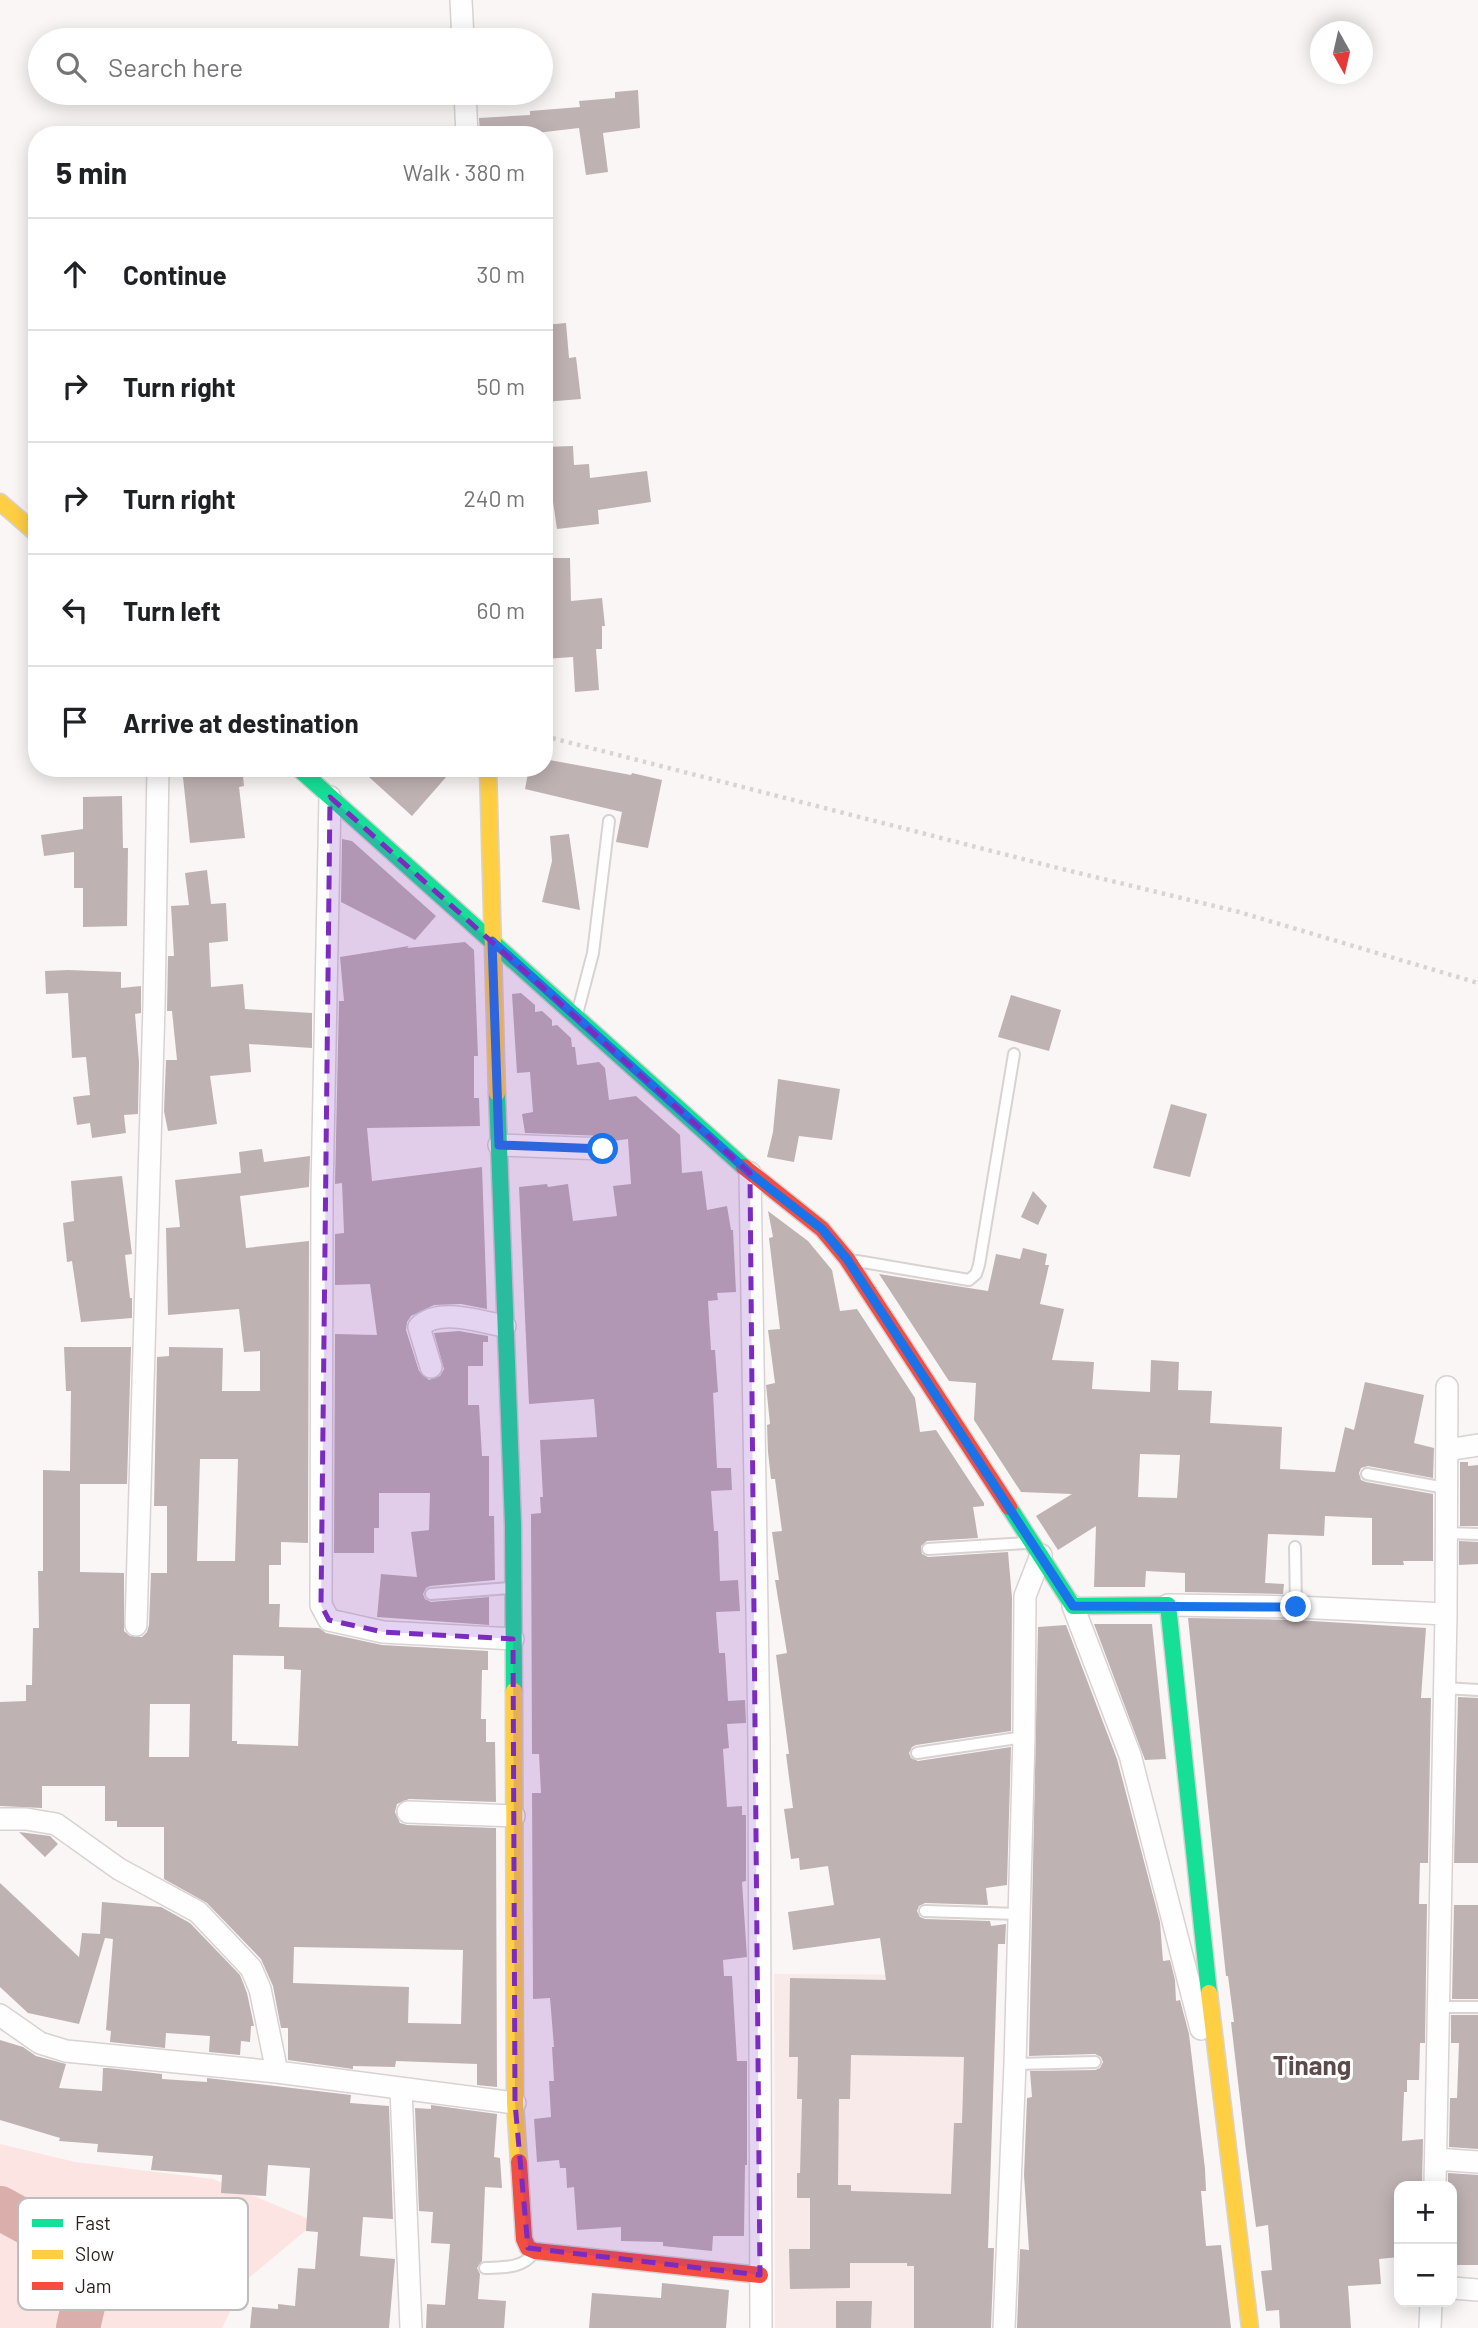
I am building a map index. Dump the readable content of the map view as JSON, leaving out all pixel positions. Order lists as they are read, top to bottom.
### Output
{
  "districts": ["Tinang"],
  "legend": ["Fast", "Slow", "Jam"],
  "north": "bottom",
  "page": {
    "search": "Search here",
    "heading": ["5 min", "Walk · 380 m"],
    "list": [
      ["Continue", "30 m"],
      ["Turn right", "50 m"],
      ["Turn right", "240 m"],
      ["Turn left", "60 m"],
      "Arrive at destination"
    ],
    "map_buttons": ["+", "−"]
  }
}
